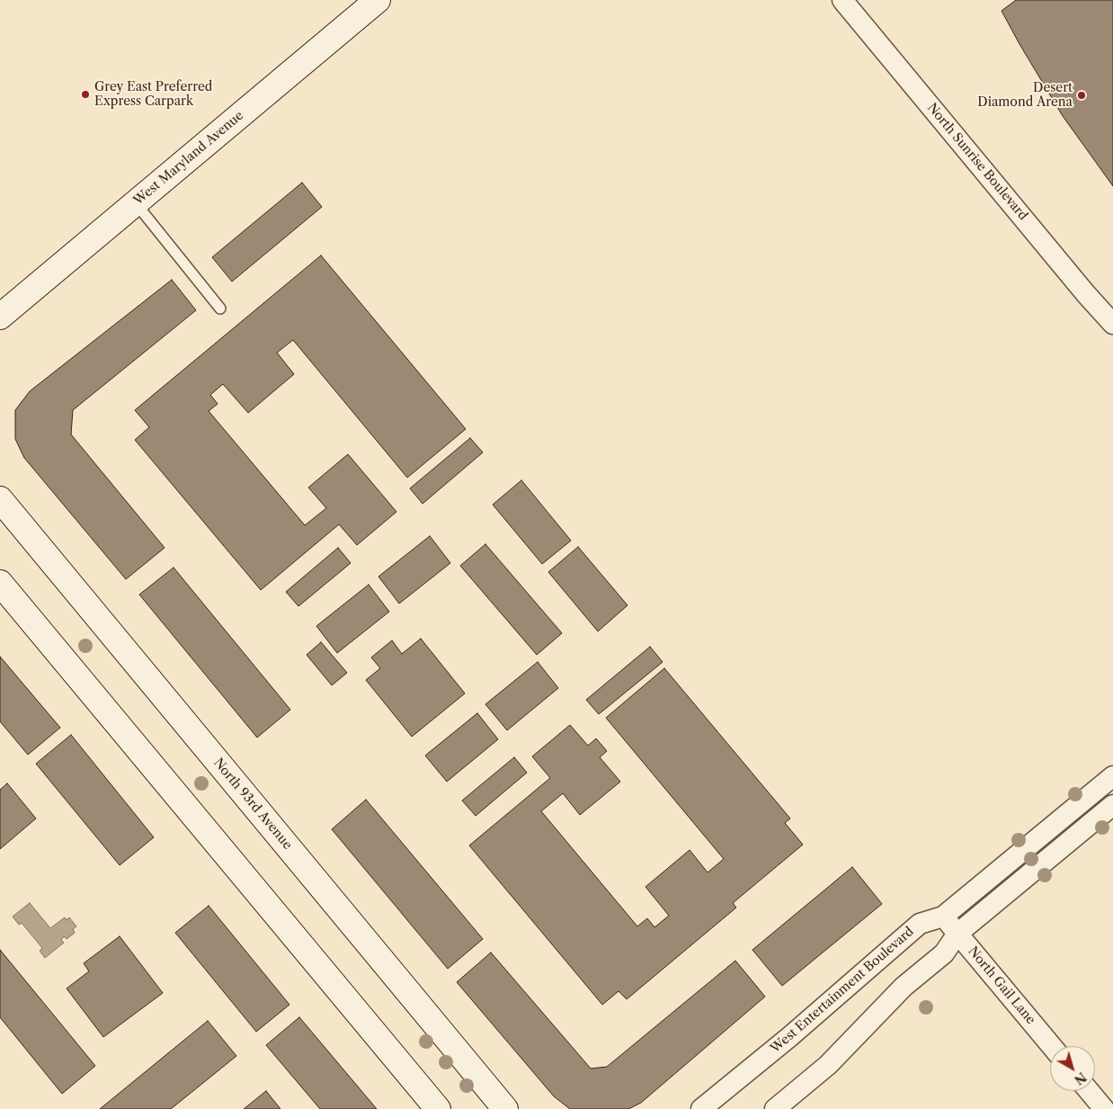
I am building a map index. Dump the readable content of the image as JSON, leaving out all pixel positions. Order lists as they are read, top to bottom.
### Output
{
  "streets": {
    "street": [
      "West Maryland Avenue",
      "North Sunrise Boulevard",
      "North 93rd Avenue",
      "North Gail Lane",
      "West Entertainment Boulevard"
    ]
  },
  "crossings": [
    ["North Gail Lane", "West Entertainment Boulevard"]
  ],
  "places": ["Grey East Preferred Express Carpark", "Desert Diamond Arena"],
  "north": "bottom right"
}
